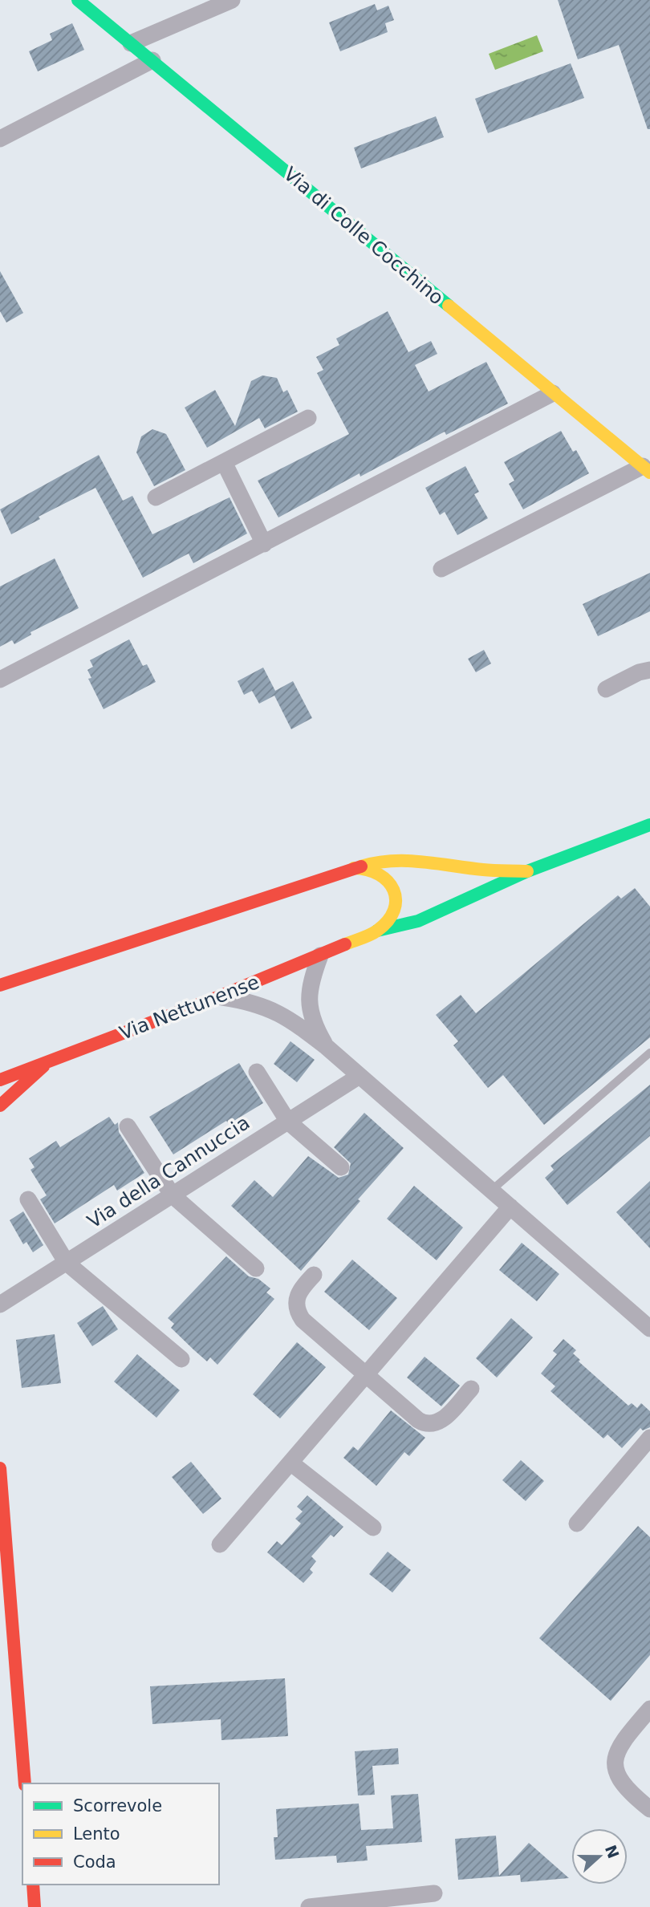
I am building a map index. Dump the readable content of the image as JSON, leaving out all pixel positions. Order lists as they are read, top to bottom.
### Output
{
  "streets": {
    "main road": ["Via di Colle Cocchino", "Via Nettunense"],
    "street": ["Via della Cannuccia"]
  },
  "legend": ["Scorrevole", "Lento", "Coda"],
  "north": "right"
}
